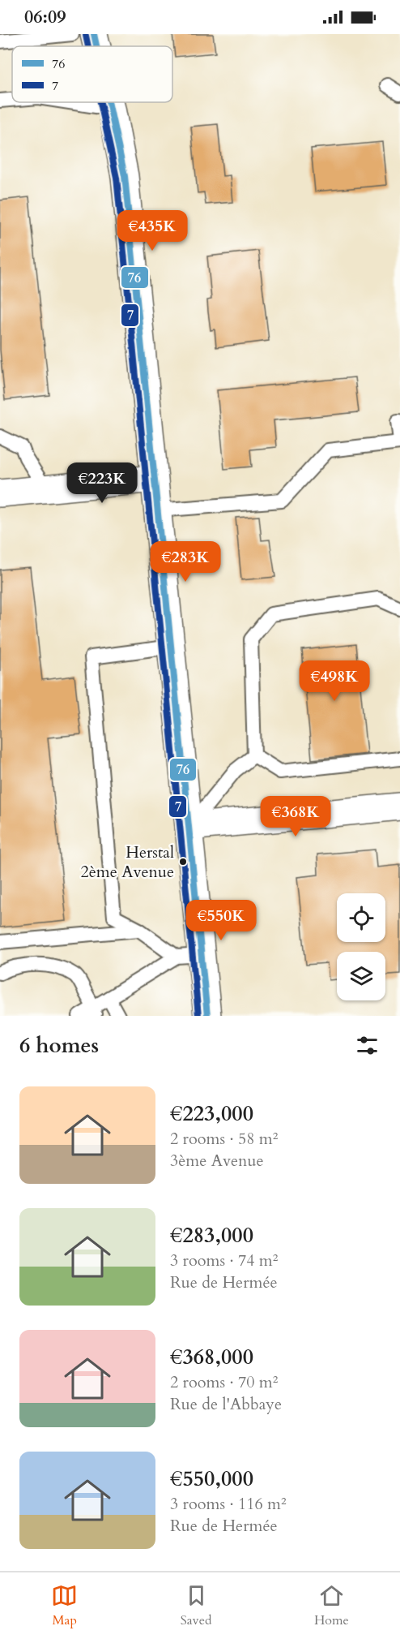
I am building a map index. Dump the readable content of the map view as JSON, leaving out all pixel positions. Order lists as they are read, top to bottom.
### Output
{
  "places": ["Herstal 2ème Avenue"],
  "lines": ["transit line 76", "transit line 7"],
  "legend": ["76", "7"],
  "page": {
    "status": "06:09",
    "price": [
      "€435K",
      "€223K",
      "€283K",
      "€498K",
      "€368K",
      "€550K"
    ],
    "heading": "6 homes",
    "list": [
      {
        "name": "€223,000",
        "note": "2 rooms · 58 m² · 3ème Avenue"
      },
      {
        "name": "€283,000",
        "note": "3 rooms · 74 m² · Rue de Hermée"
      },
      {
        "name": "€368,000",
        "note": "2 rooms · 70 m² · Rue de l'Abbaye"
      },
      {
        "name": "€550,000",
        "note": "3 rooms · 116 m² · Rue de Hermée"
      }
    ],
    "tabs": ["Map", "Saved", "Home"]
  }
}
